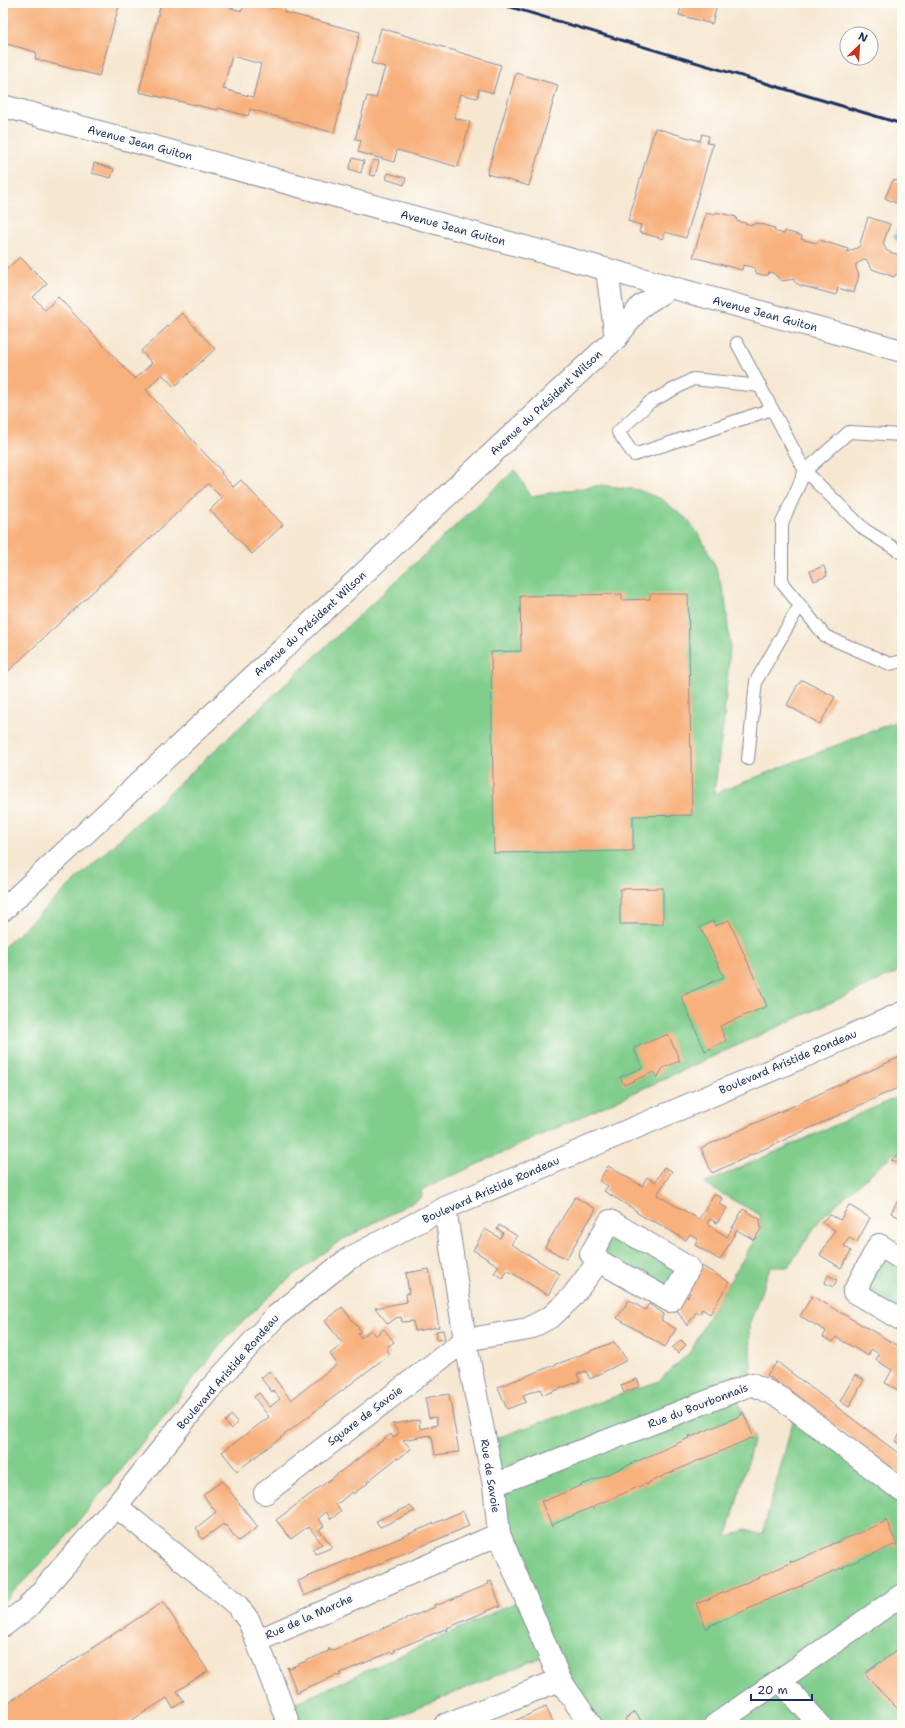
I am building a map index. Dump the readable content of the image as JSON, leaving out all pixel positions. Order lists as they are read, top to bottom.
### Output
{
  "streets": {
    "street": [
      "Avenue Jean Guiton",
      "Avenue du Président Wilson",
      "Boulevard Aristide Rondeau",
      "Rue du Bourbonnais",
      "Square de Savoie",
      "Rue de Savoie",
      "Rue de la Marche"
    ]
  },
  "crossings": [
    ["Avenue Jean Guiton", "Avenue du Président Wilson"],
    ["Boulevard Aristide Rondeau", "Rue de Savoie"],
    ["Boulevard Aristide Rondeau", "Rue de la Marche"],
    ["Rue du Bourbonnais", "Rue de Savoie"],
    ["Square de Savoie", "Rue de Savoie"],
    ["Rue de Savoie", "Rue de la Marche"]
  ],
  "scale_bar": "20 m",
  "north": "top right"
}
